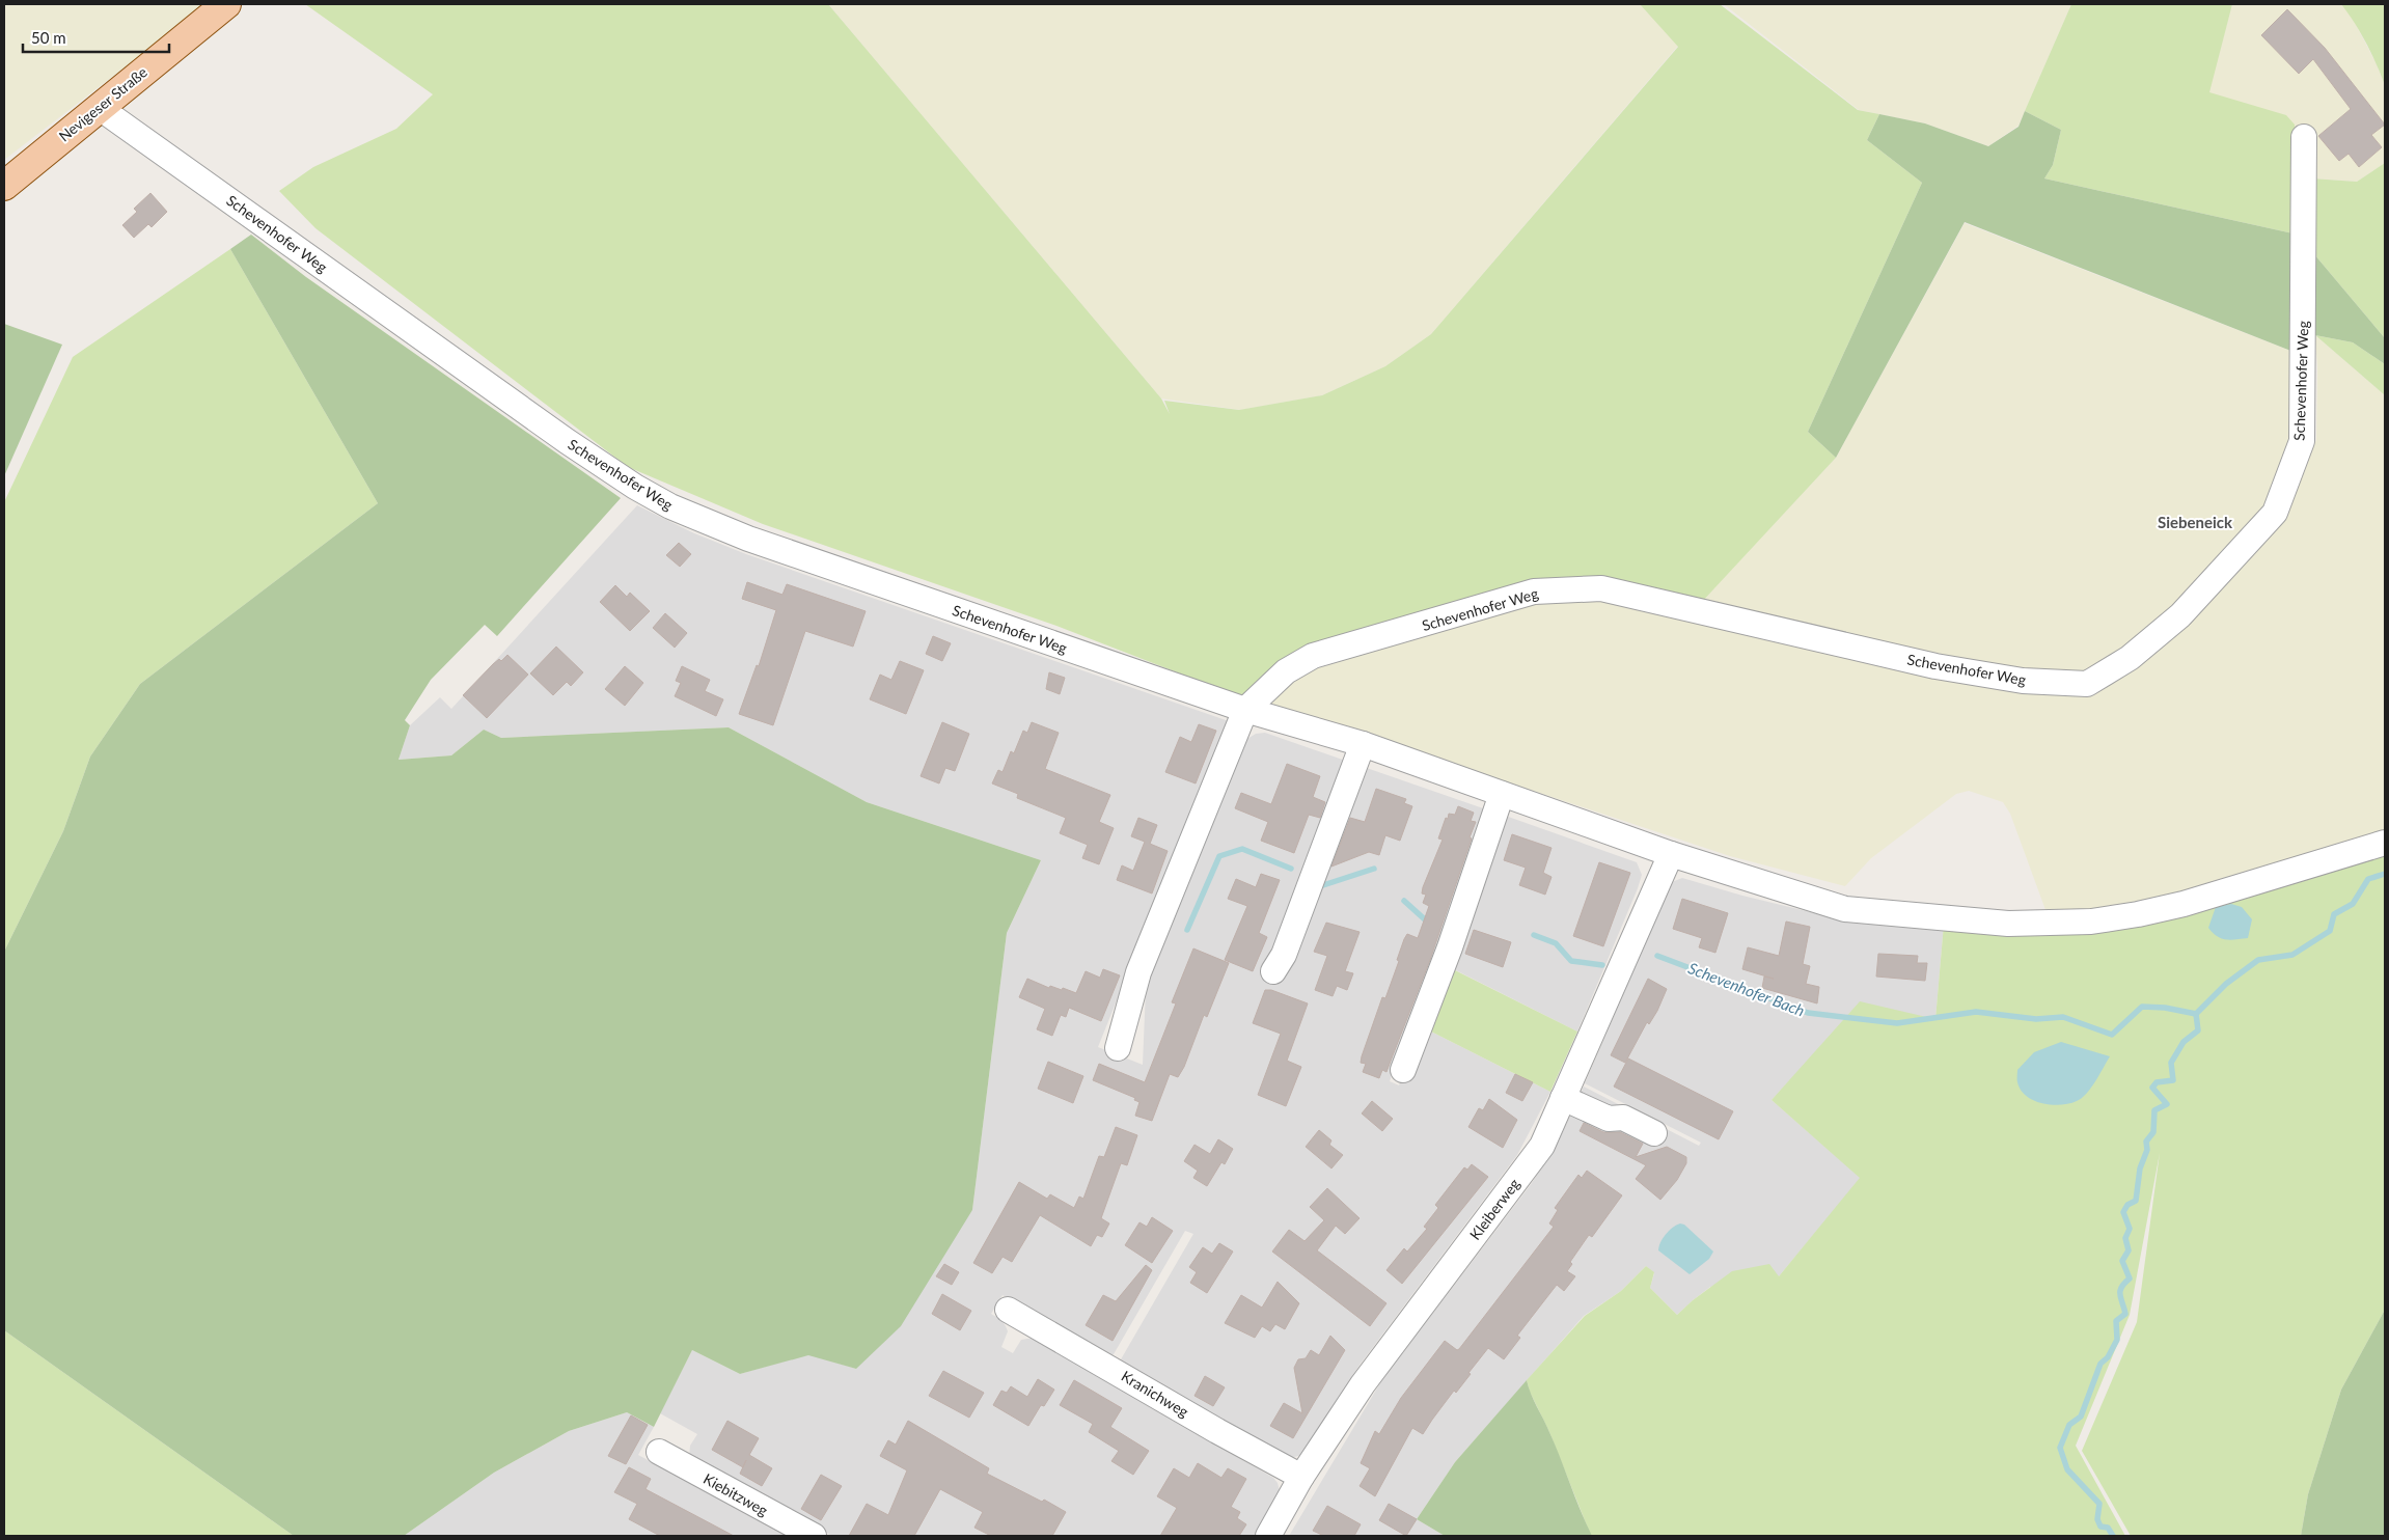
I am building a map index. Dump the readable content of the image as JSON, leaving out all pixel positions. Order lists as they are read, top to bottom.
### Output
{
  "streets": {
    "main road": ["Nevigeser Straße"],
    "street": [
      "Schevenhofer Weg",
      "Kleiberweg",
      "Kranichweg",
      "Kiebitzweg"
    ]
  },
  "crossings": [
    ["Nevigeser Straße", "Schevenhofer Weg"],
    ["Schevenhofer Weg", "Kleiberweg"],
    ["Kleiberweg", "Kranichweg"]
  ],
  "districts": ["Siebeneick"],
  "water": ["Schevenhofer Bach"],
  "scale_bar": "50 m"
}
